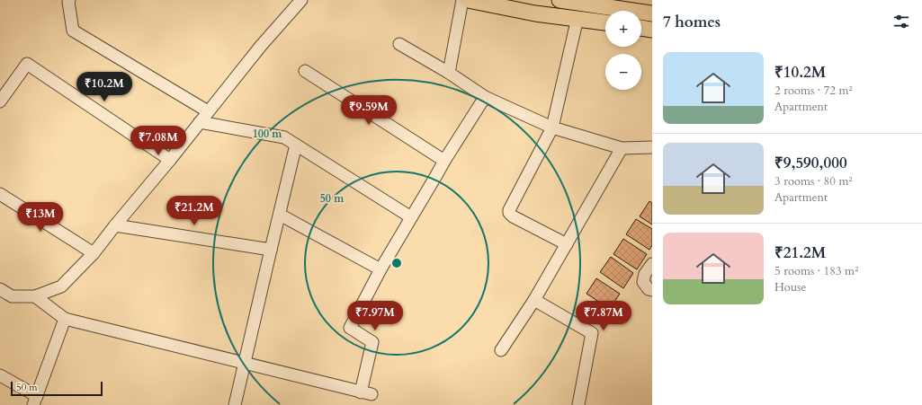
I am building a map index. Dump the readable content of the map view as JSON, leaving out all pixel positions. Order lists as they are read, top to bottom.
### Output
{
  "scale_bar": "50 m",
  "page": {
    "heading": "7 homes",
    "map_buttons": ["+", "−"],
    "list": [
      {
        "name": "₹10.2M",
        "note": "2 rooms · 72 m² · Apartment"
      },
      {
        "name": "₹9,590,000",
        "note": "3 rooms · 80 m² · Apartment"
      },
      {
        "name": "₹21.2M",
        "note": "5 rooms · 183 m² · House"
      }
    ],
    "price": [
      "₹10.2M",
      "₹9.59M",
      "₹7.08M",
      "₹21.2M",
      "₹13M",
      "₹7.97M",
      "₹7.87M"
    ],
    "scale": "50 m"
  },
  "rings": ["100 m", "50 m"]
}
